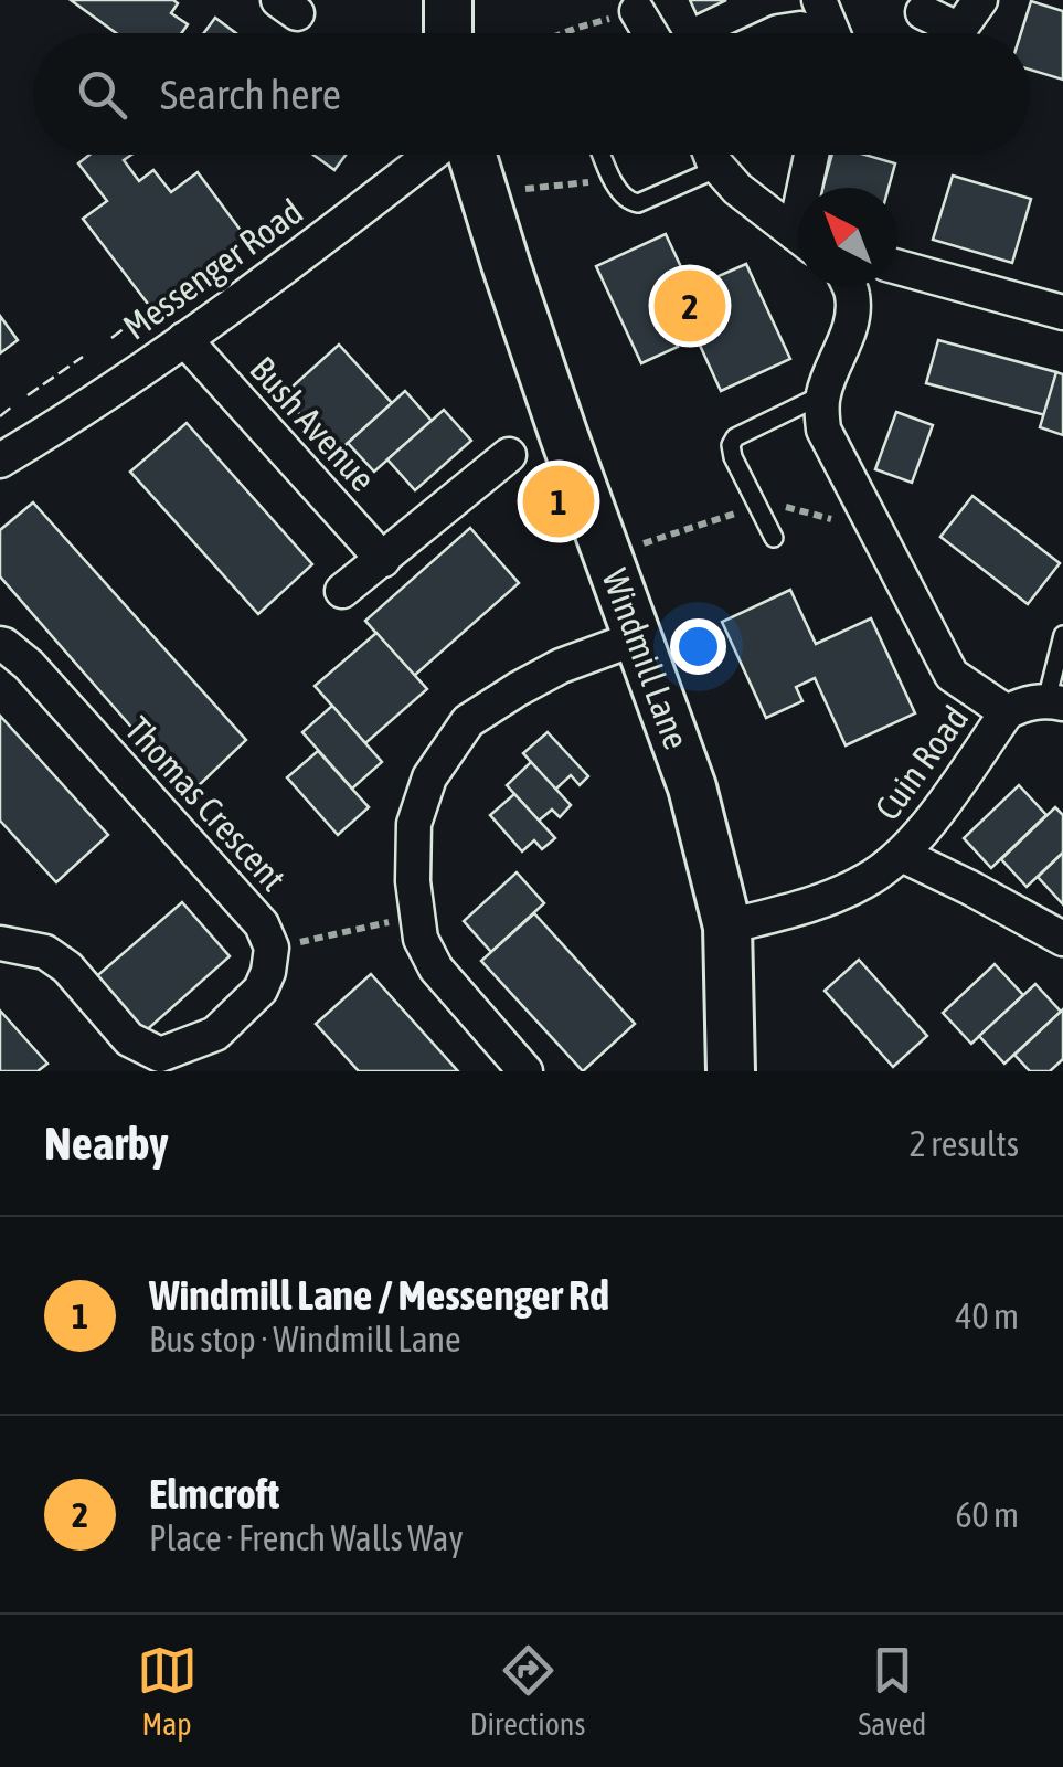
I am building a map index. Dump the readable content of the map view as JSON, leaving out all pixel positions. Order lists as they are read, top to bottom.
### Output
{
  "streets": {
    "main road": ["Windmill Lane"],
    "street": [
      "Messenger Road",
      "Bush Avenue",
      "Cuin Road",
      "Thomas Crescent"
    ]
  },
  "crossings": [
    ["Messenger Road", "Bush Avenue"],
    ["Windmill Lane", "Cuin Road"]
  ],
  "north": "top left",
  "page": {
    "search": "Search here",
    "pins": ["2", "1"],
    "heading": ["Nearby", "2 results"],
    "list": [
      {
        "mark": "1",
        "name": "Windmill Lane / Messenger Rd",
        "note": "Bus stop · Windmill Lane",
        "value": "40 m"
      },
      {
        "mark": "2",
        "name": "Elmcroft",
        "note": "Place · French Walls Way",
        "value": "60 m"
      }
    ],
    "nav": ["Map", "Directions", "Saved"]
  }
}
